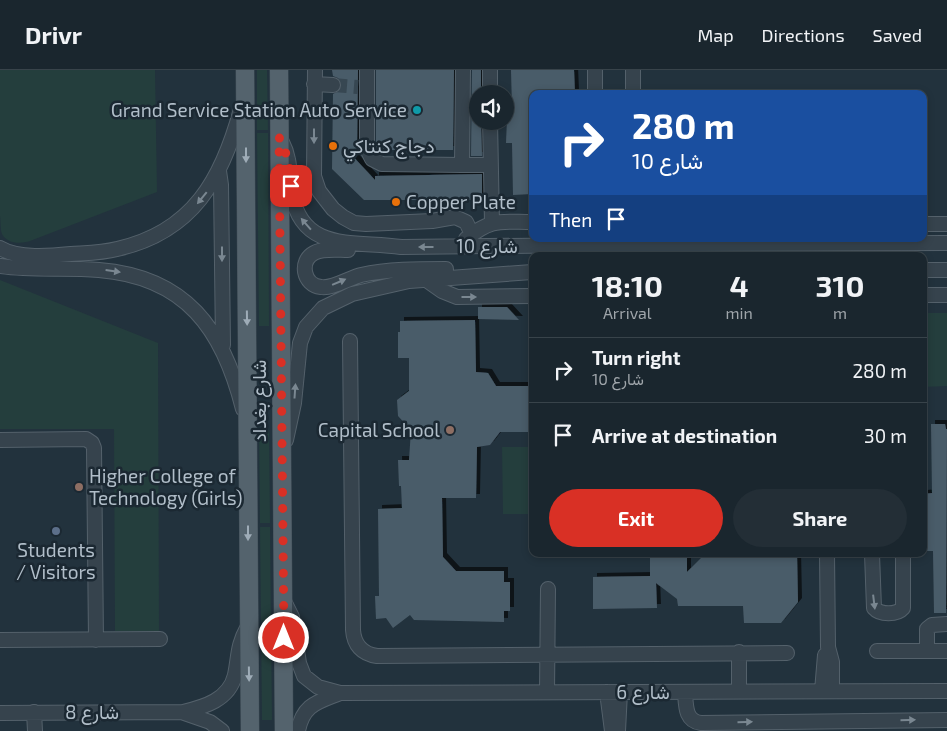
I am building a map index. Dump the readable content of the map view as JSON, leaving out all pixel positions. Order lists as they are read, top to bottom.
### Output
{
  "streets": {
    "main road": ["شارع بغداد"],
    "street": ["شارع 10", "شارع 6", "شارع 8"]
  },
  "crossings": [
    ["شارع 10", "شارع بغداد"],
    ["شارع بغداد", "شارع 6"],
    ["شارع بغداد", "شارع 8"]
  ],
  "places": [
    "Grand Service Station Auto Service",
    "دجاج كنتاكي",
    "Copper Plate",
    "Capital School",
    "Higher College of Technology (Girls)",
    "Students / Visitors"
  ],
  "page": {
    "header": "Drivr",
    "nav": ["Map", "Directions", "Saved"],
    "turn": ["280 m", "شارع 10"],
    "then": "Then",
    "eta": [
      "18:10",
      "Arrival",
      "4",
      "min",
      "310",
      "m"
    ],
    "list": [
      {
        "name": "Turn right",
        "note": "شارع 10",
        "value": "280 m"
      },
      {
        "name": "Arrive at destination",
        "value": "30 m"
      }
    ],
    "buttons": ["Exit", "Share"]
  }
}
